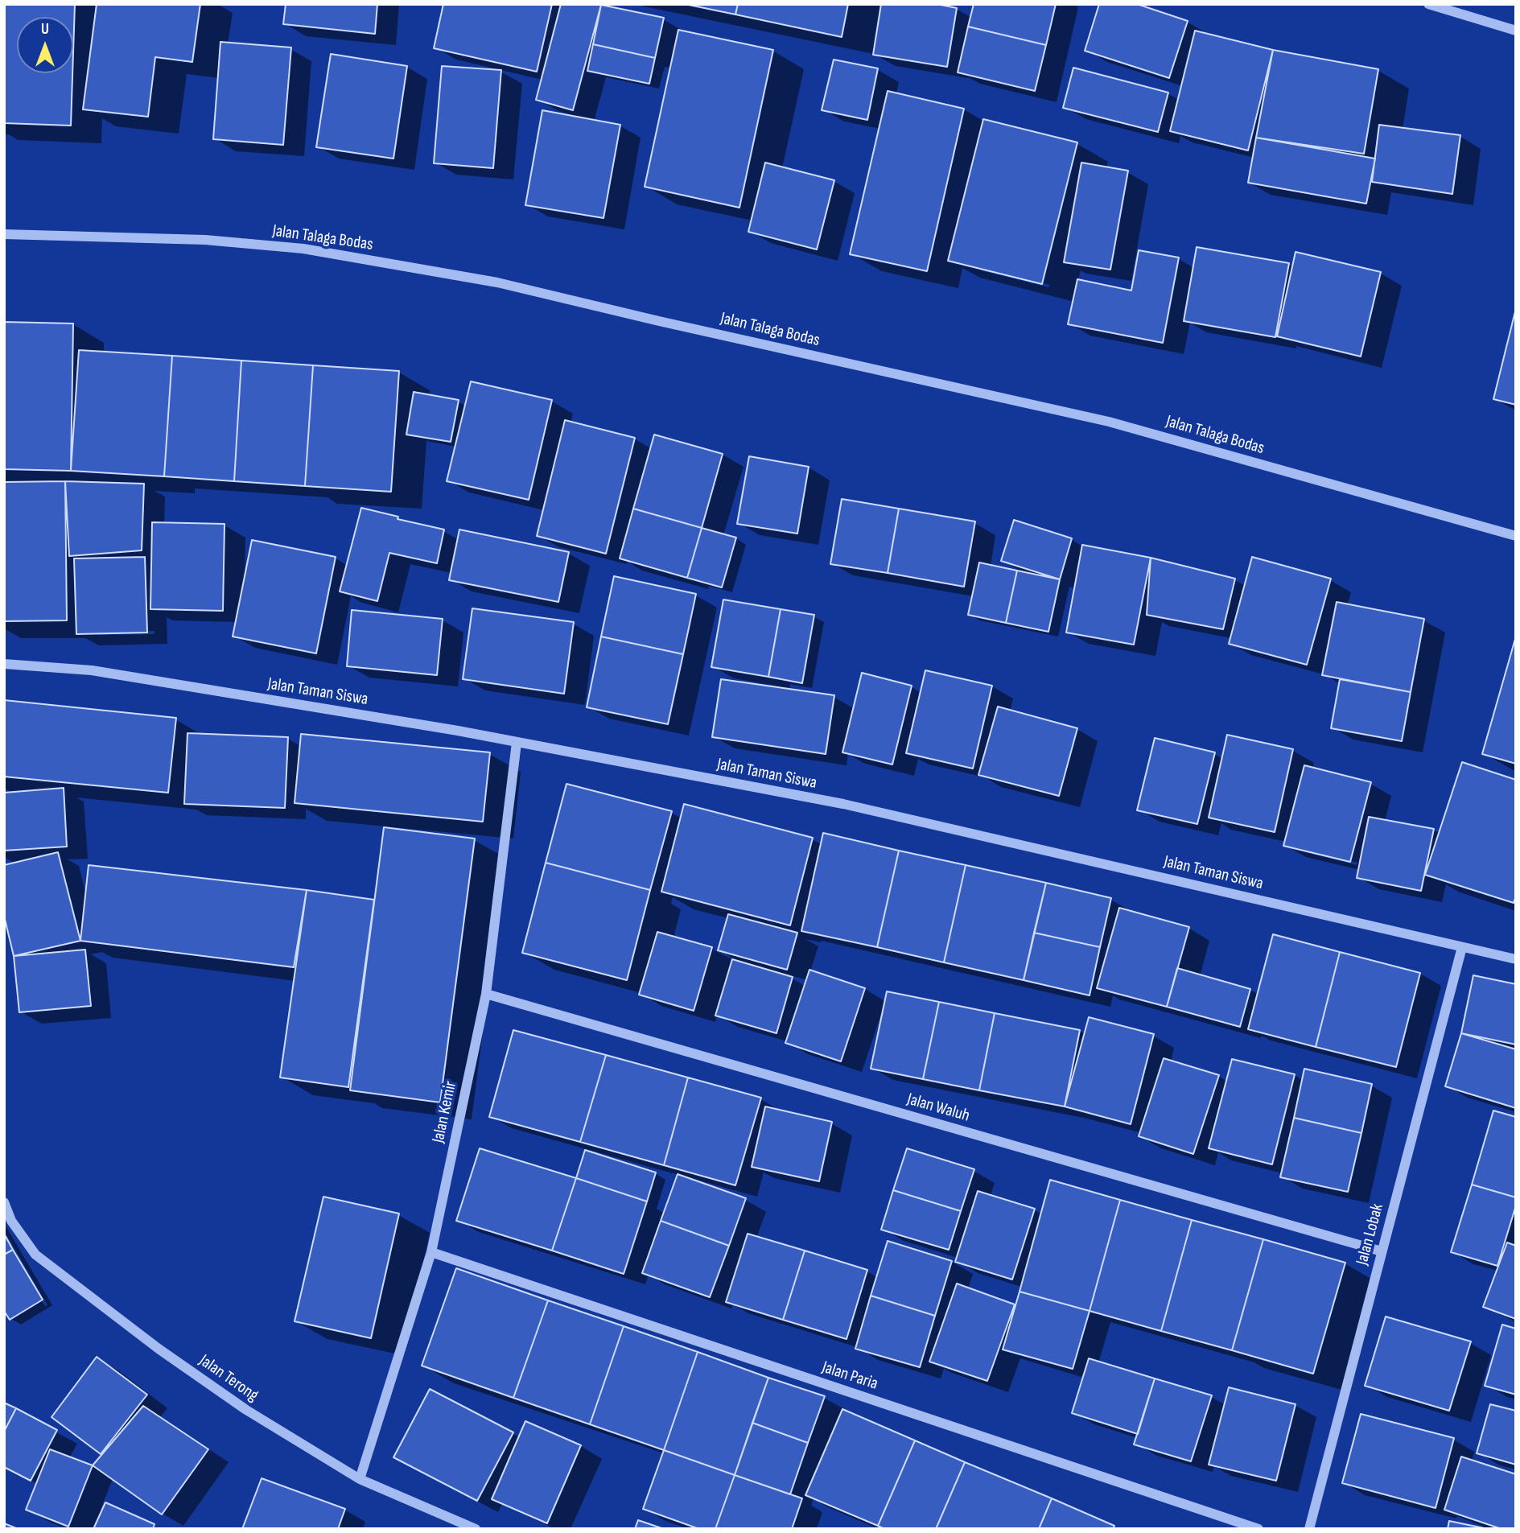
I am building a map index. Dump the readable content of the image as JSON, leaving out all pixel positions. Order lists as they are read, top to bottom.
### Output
{
  "streets": {
    "street": [
      "Jalan Talaga Bodas",
      "Jalan Taman Siswa",
      "Jalan Waluh",
      "Jalan Kemir",
      "Jalan Lobak",
      "Jalan Paria",
      "Jalan Terong"
    ]
  },
  "crossings": [
    ["Jalan Taman Siswa", "Jalan Kemir"],
    ["Jalan Taman Siswa", "Jalan Lobak"],
    ["Jalan Waluh", "Jalan Kemir"],
    ["Jalan Waluh", "Jalan Lobak"],
    ["Jalan Kemir", "Jalan Paria"],
    ["Jalan Kemir", "Jalan Terong"]
  ],
  "north": "top"
}
